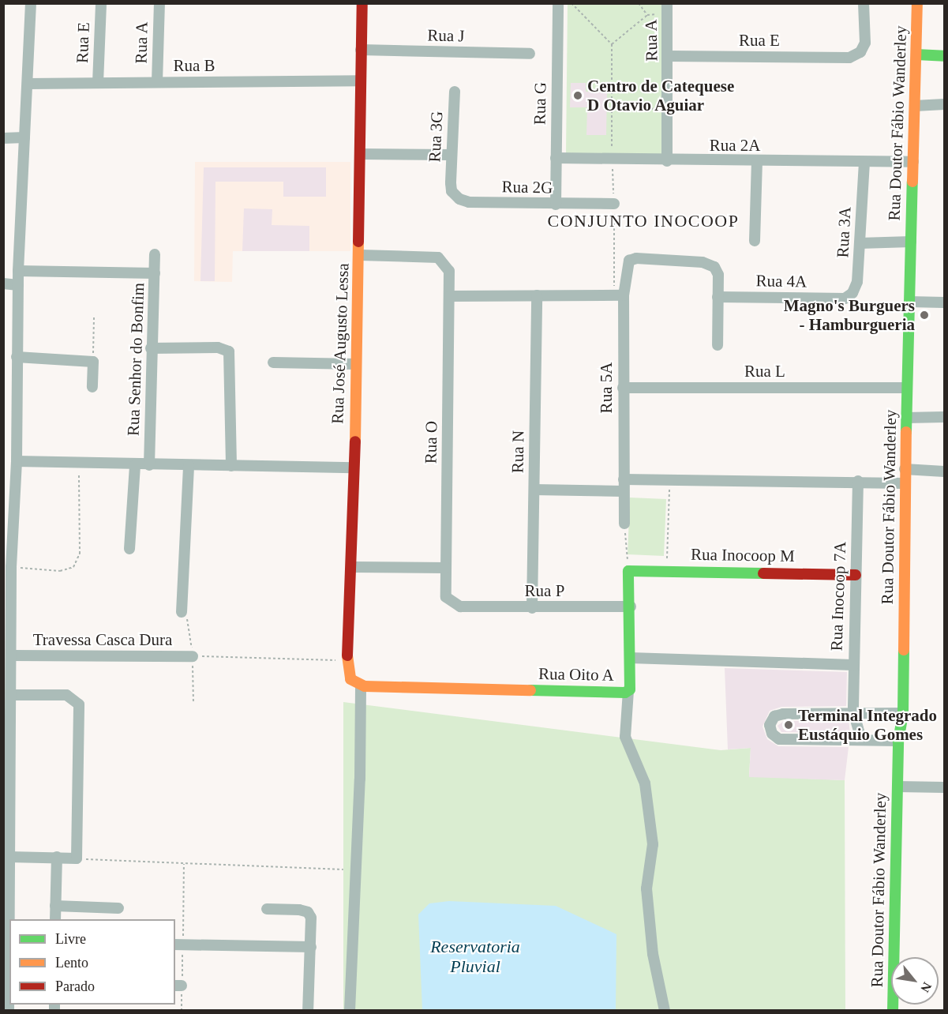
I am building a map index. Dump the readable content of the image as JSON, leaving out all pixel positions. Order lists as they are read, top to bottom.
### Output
{
  "streets": {
    "street": [
      "Rua J",
      "Rua A",
      "Rua E",
      "Rua B",
      "Rua G",
      "Rua Doutor Fábio Wanderley",
      "Rua 3G",
      "Rua 2A",
      "Rua 2G",
      "Rua 3A",
      "Rua 4A",
      "Rua José Augusto Lessa",
      "Rua Senhor do Bonfim",
      "Rua L",
      "Rua 5A",
      "Rua O",
      "Rua N",
      "Rua Inocoop M",
      "Rua P",
      "Rua Inocoop 7A",
      "Travessa Casca Dura",
      "Rua Oito A"
    ]
  },
  "crossings": [
    ["Rua J", "Rua José Augusto Lessa"],
    ["Rua A", "Rua E"],
    ["Rua A", "Rua B"],
    ["Rua A", "Rua 2A"],
    ["Rua E", "Rua B"],
    ["Rua B", "Rua José Augusto Lessa"],
    ["Rua G", "Rua 2A"],
    ["Rua G", "Rua 2G"],
    ["Rua Doutor Fábio Wanderley", "Rua 2A"],
    ["Rua Doutor Fábio Wanderley", "Rua L"],
    ["Rua 3G", "Rua 2G"],
    ["Rua 2A", "Rua 3A"],
    ["Rua 3A", "Rua 4A"],
    ["Rua 4A", "Rua 5A"],
    ["Rua José Augusto Lessa", "Rua O"],
    ["Rua José Augusto Lessa", "Rua Oito A"],
    ["Rua L", "Rua 5A"],
    ["Rua O", "Rua P"],
    ["Rua N", "Rua P"],
    ["Rua Inocoop M", "Rua Inocoop 7A"],
    ["Rua Inocoop 7A", "Rua Oito A"]
  ],
  "districts": ["CONJUNTO INOCOOP"],
  "water": ["Reservatoria Pluvial"],
  "places": ["Centro de Catequese D Otavio Aguiar", "Magno's Burguers - Hamburgueria", "Terminal Integrado Eustáquio Gomes"],
  "legend": ["Livre", "Lento", "Parado"],
  "north": "bottom right"
}
